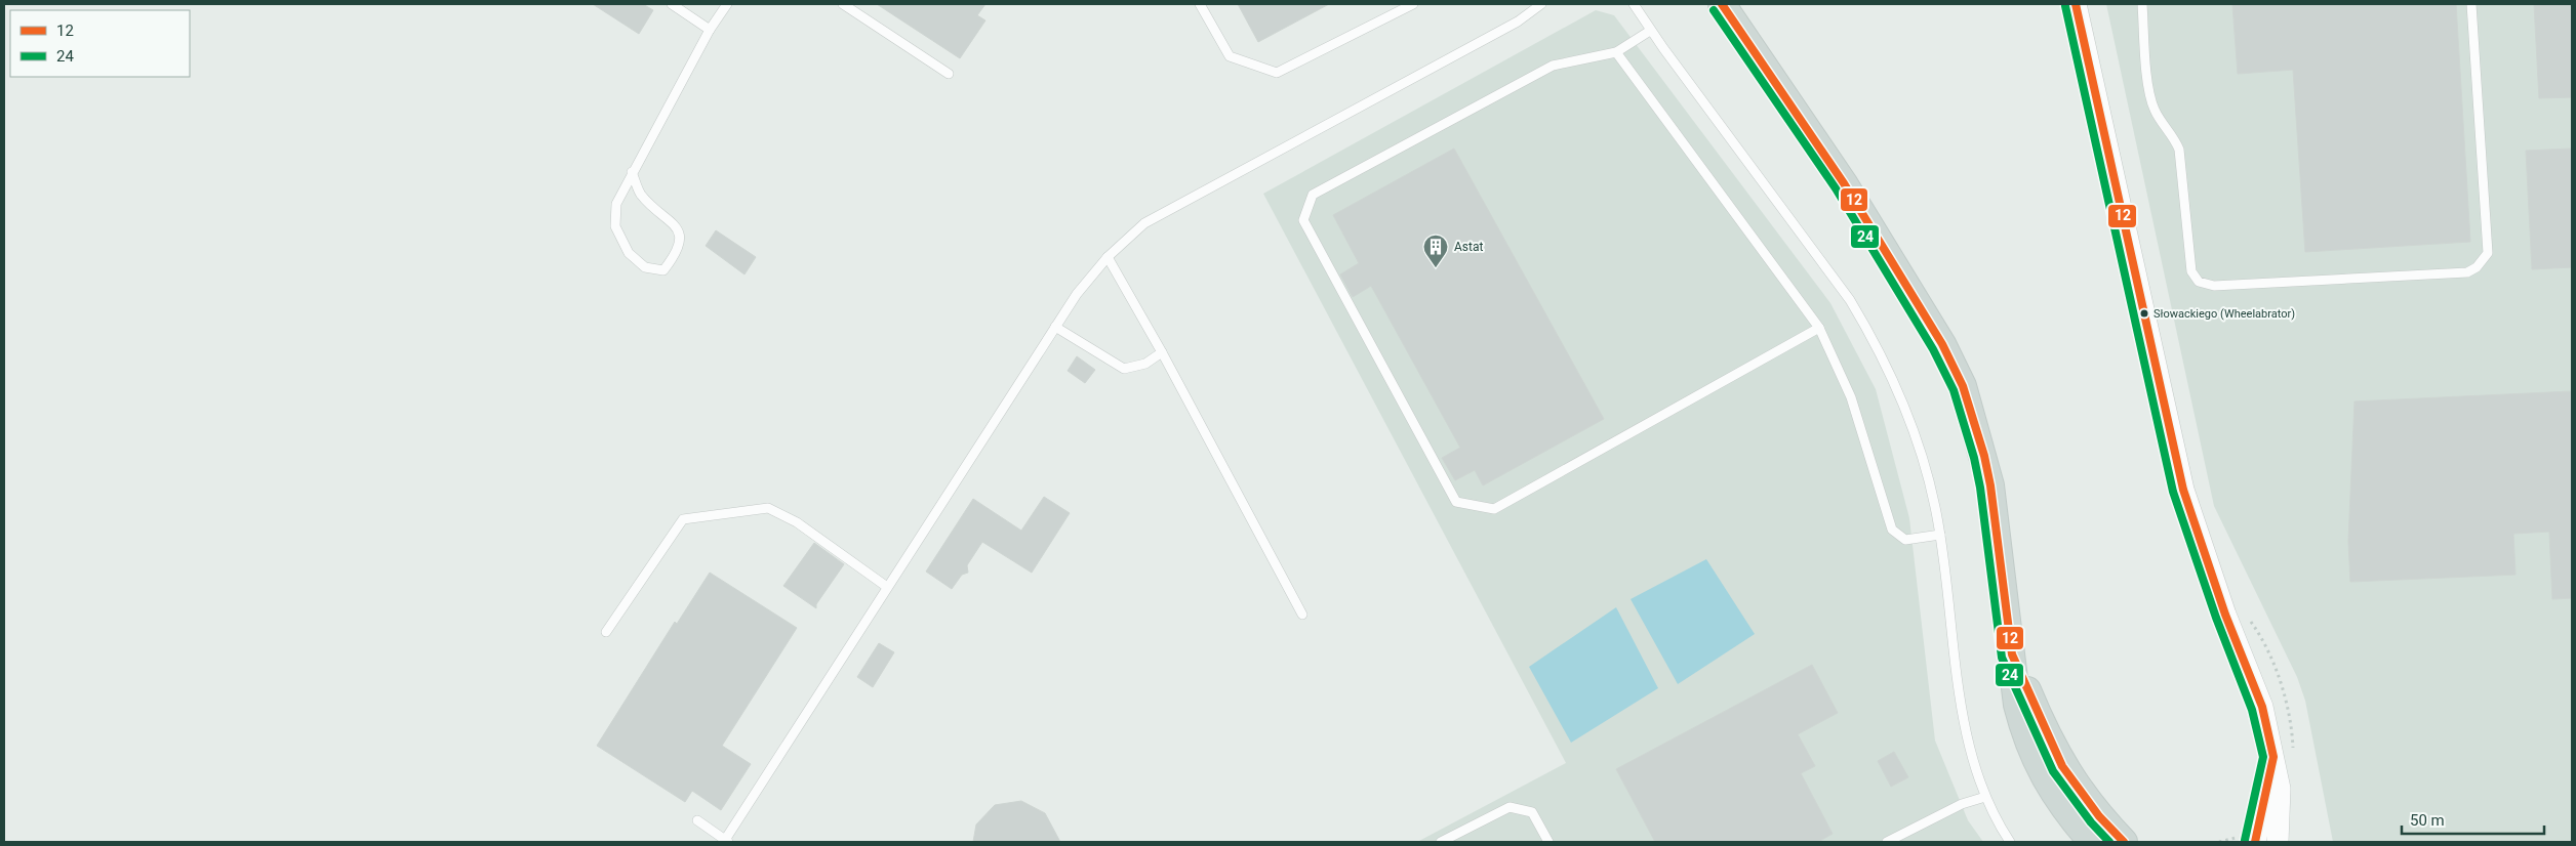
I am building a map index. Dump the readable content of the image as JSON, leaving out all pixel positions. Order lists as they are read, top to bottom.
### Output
{
  "places": {
    "building": ["Astat"],
    "other": ["Słowackiego (Wheelabrator)"]
  },
  "lines": ["transit line 12", "transit line 24"],
  "legend": ["12", "24"],
  "scale_bar": "50 m"
}
